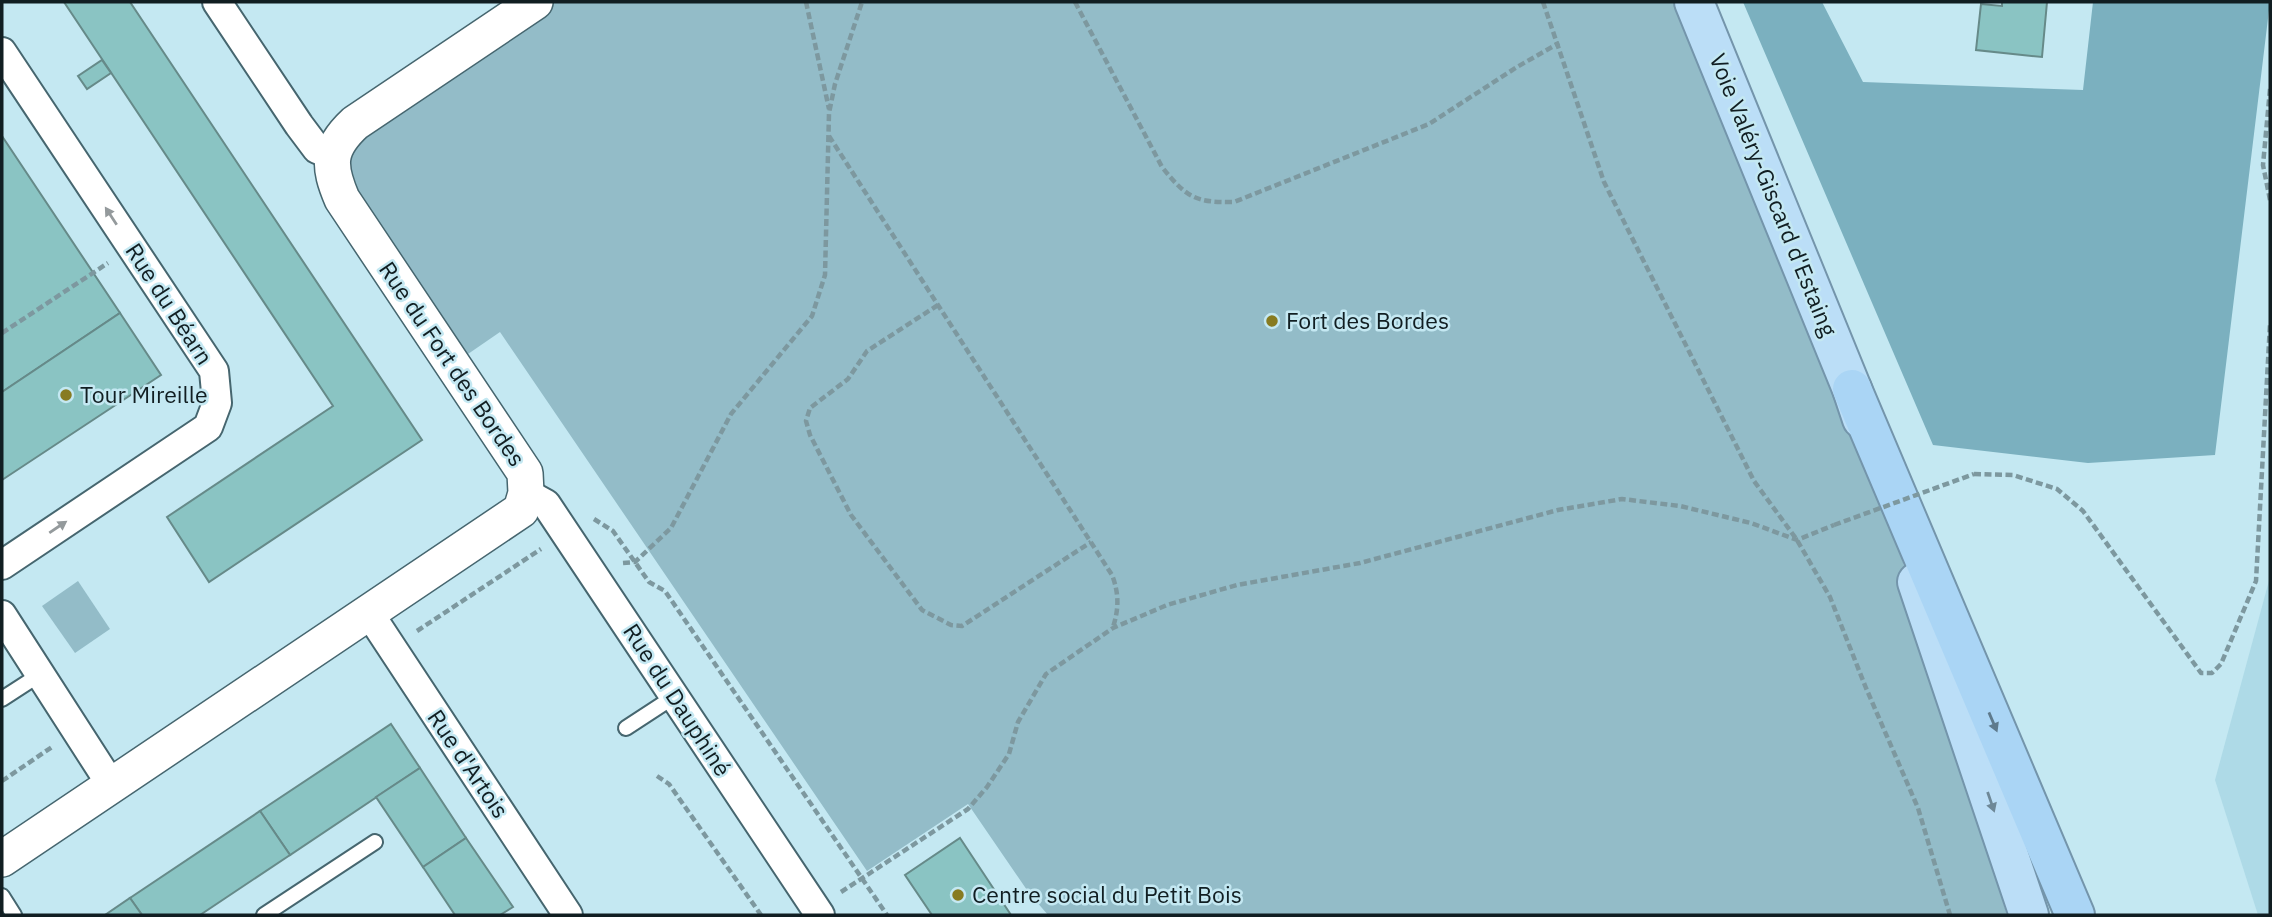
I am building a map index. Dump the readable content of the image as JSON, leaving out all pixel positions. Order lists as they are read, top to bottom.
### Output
{
  "streets": {
    "highway": ["Voie Valéry-Giscard d'Estaing"],
    "street": [
      "Rue du Béarn",
      "Rue du Fort des Bordes",
      "Rue du Dauphiné",
      "Rue d'Artois"
    ]
  },
  "crossings": [
    ["Rue du Fort des Bordes", "Rue du Dauphiné"],
    ["Rue du Fort des Bordes", "Rue d'Artois"]
  ],
  "places": ["Fort des Bordes", "Tour Mireille", "Centre social du Petit Bois"]
}
